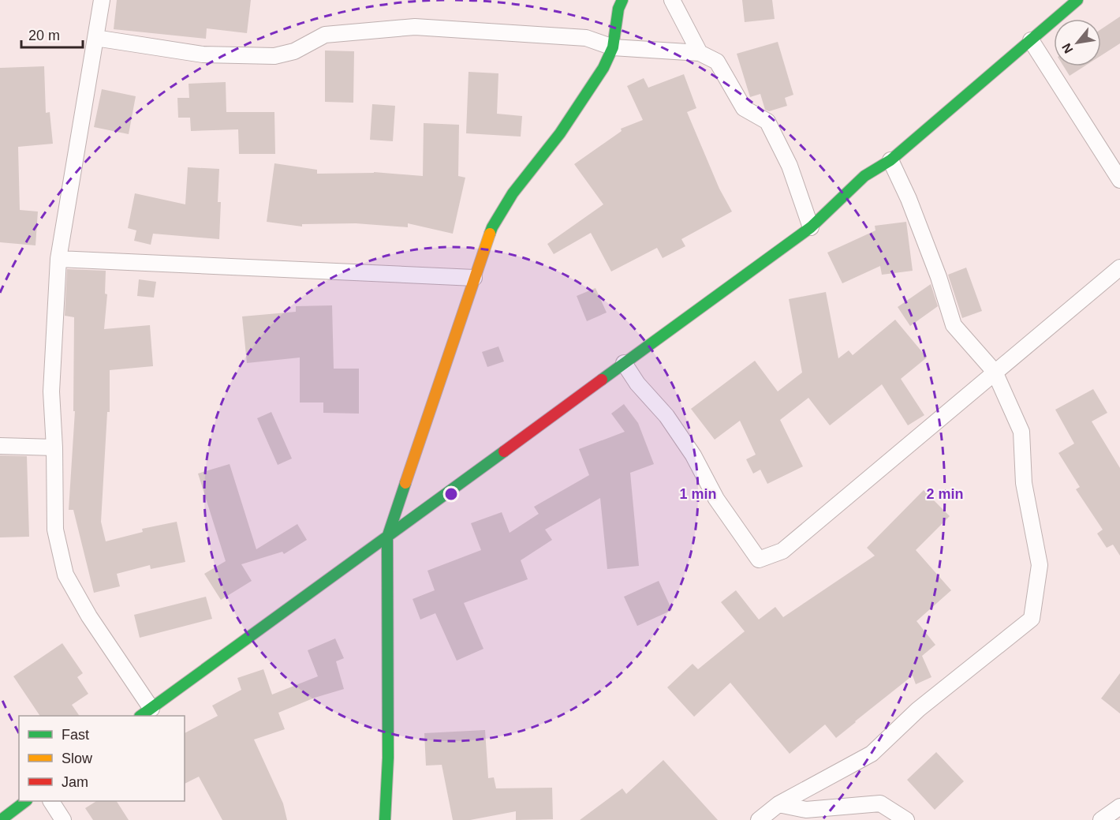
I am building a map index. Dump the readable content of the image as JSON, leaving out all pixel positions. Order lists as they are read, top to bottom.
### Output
{
  "legend": ["Fast", "Slow", "Jam"],
  "scale_bar": "20 m",
  "north": "bottom left",
  "rings": ["1 min", "2 min"]
}
